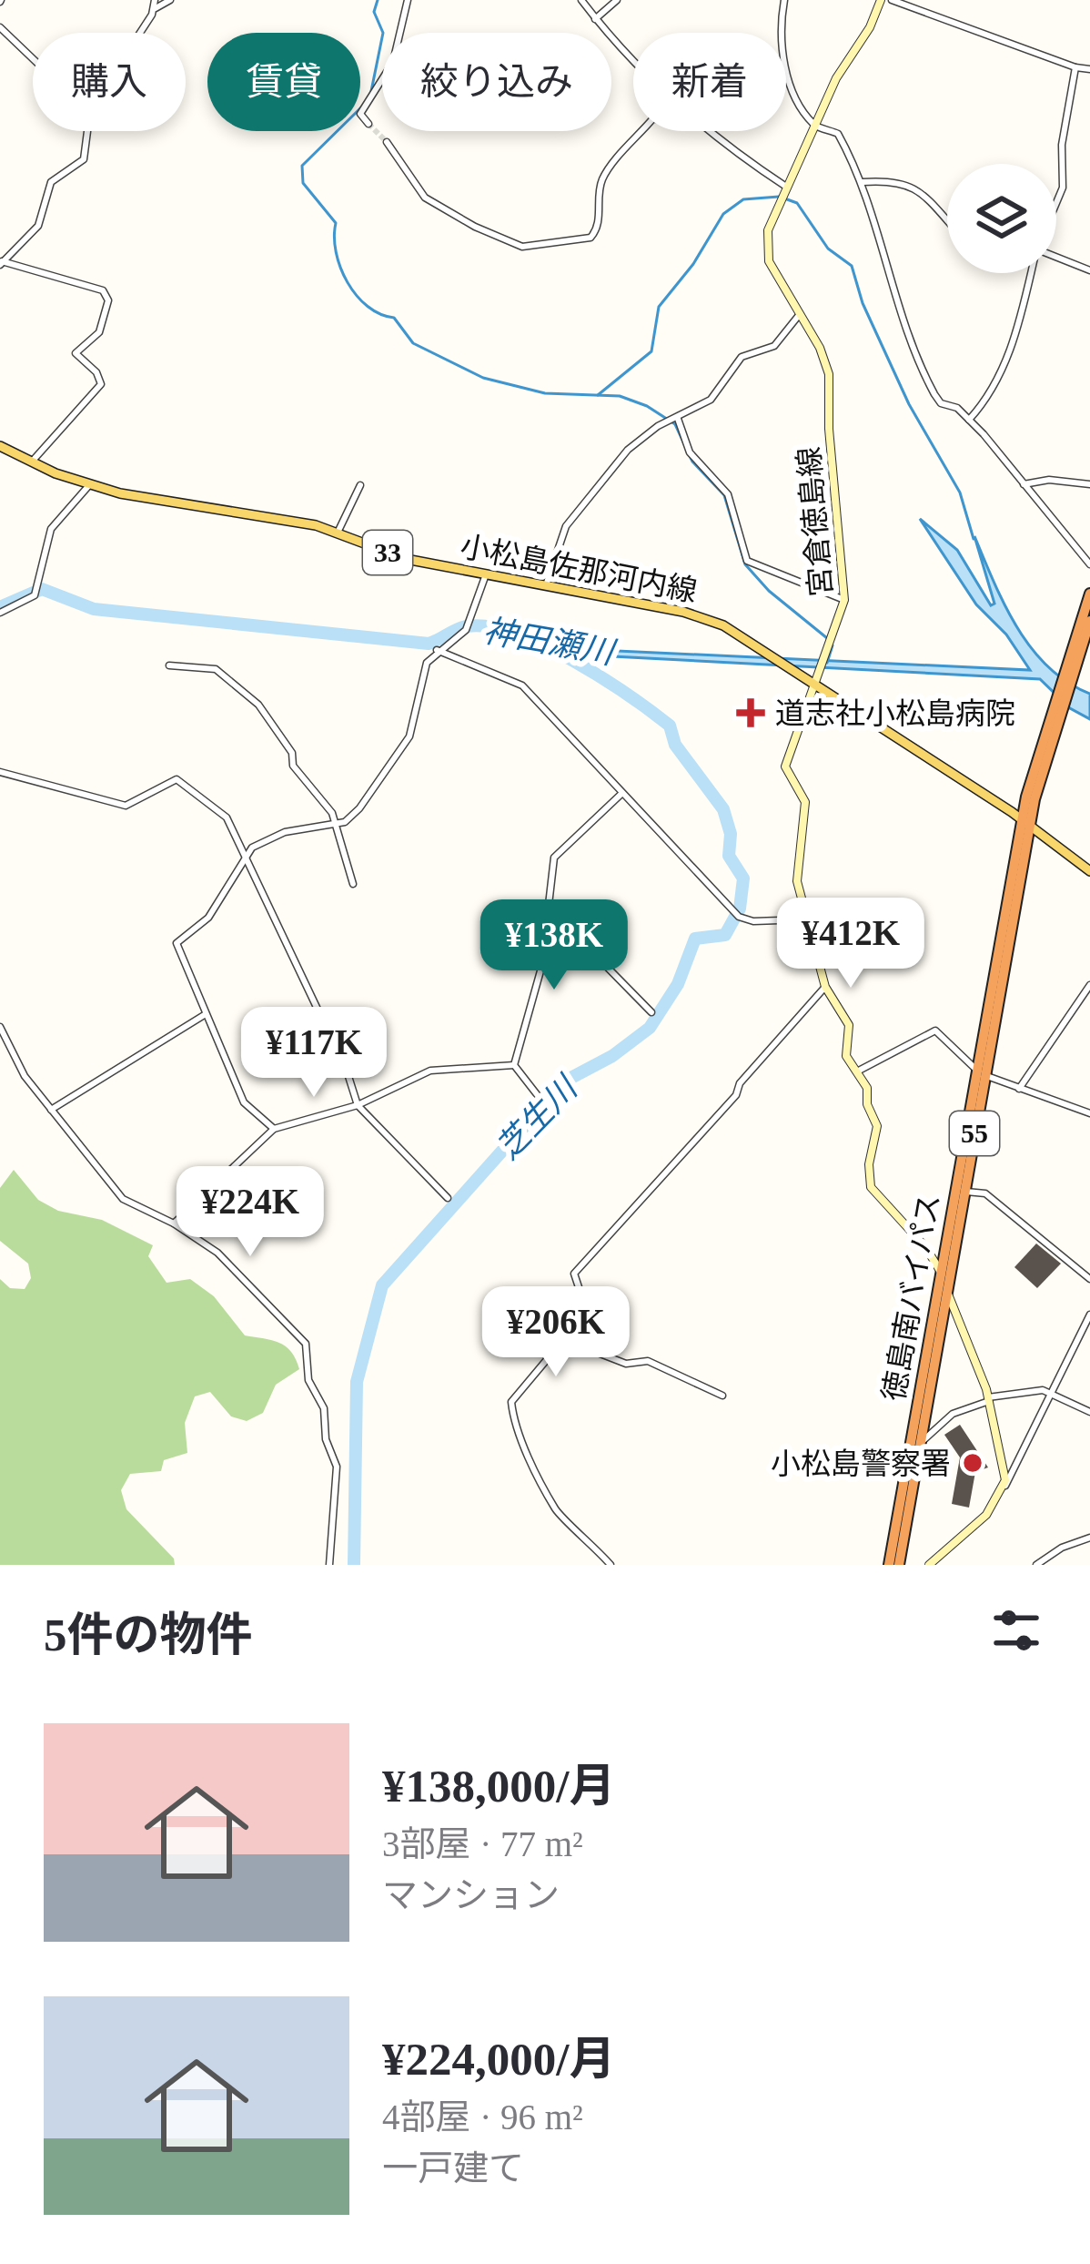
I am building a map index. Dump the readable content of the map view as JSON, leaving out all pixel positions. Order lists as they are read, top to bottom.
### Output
{
  "streets": {
    "highway": ["55", "徳島南バイパス"],
    "main road": ["宮倉徳島線", "33", "小松島佐那河内線"]
  },
  "crossings": [
    ["宮倉徳島線", "小松島佐那河内線"],
    ["宮倉徳島線", "徳島南バイパス"],
    ["小松島佐那河内線", "徳島南バイパス"]
  ],
  "water": ["神田瀬川", "芝生川"],
  "places": {
    "health": ["道志社小松島病院"],
    "other": ["小松島警察署"]
  },
  "page": {
    "chip": [
      "購入",
      "賃貸",
      "絞り込み",
      "新着"
    ],
    "price": [
      "¥412K",
      "¥138K",
      "¥117K",
      "¥224K",
      "¥206K"
    ],
    "heading": "5件の物件",
    "list": [
      {
        "name": "¥138,000/月",
        "note": "3部屋 · 77 m² · マンション"
      },
      {
        "name": "¥224,000/月",
        "note": "4部屋 · 96 m² · 一戸建て"
      }
    ]
  }
}
